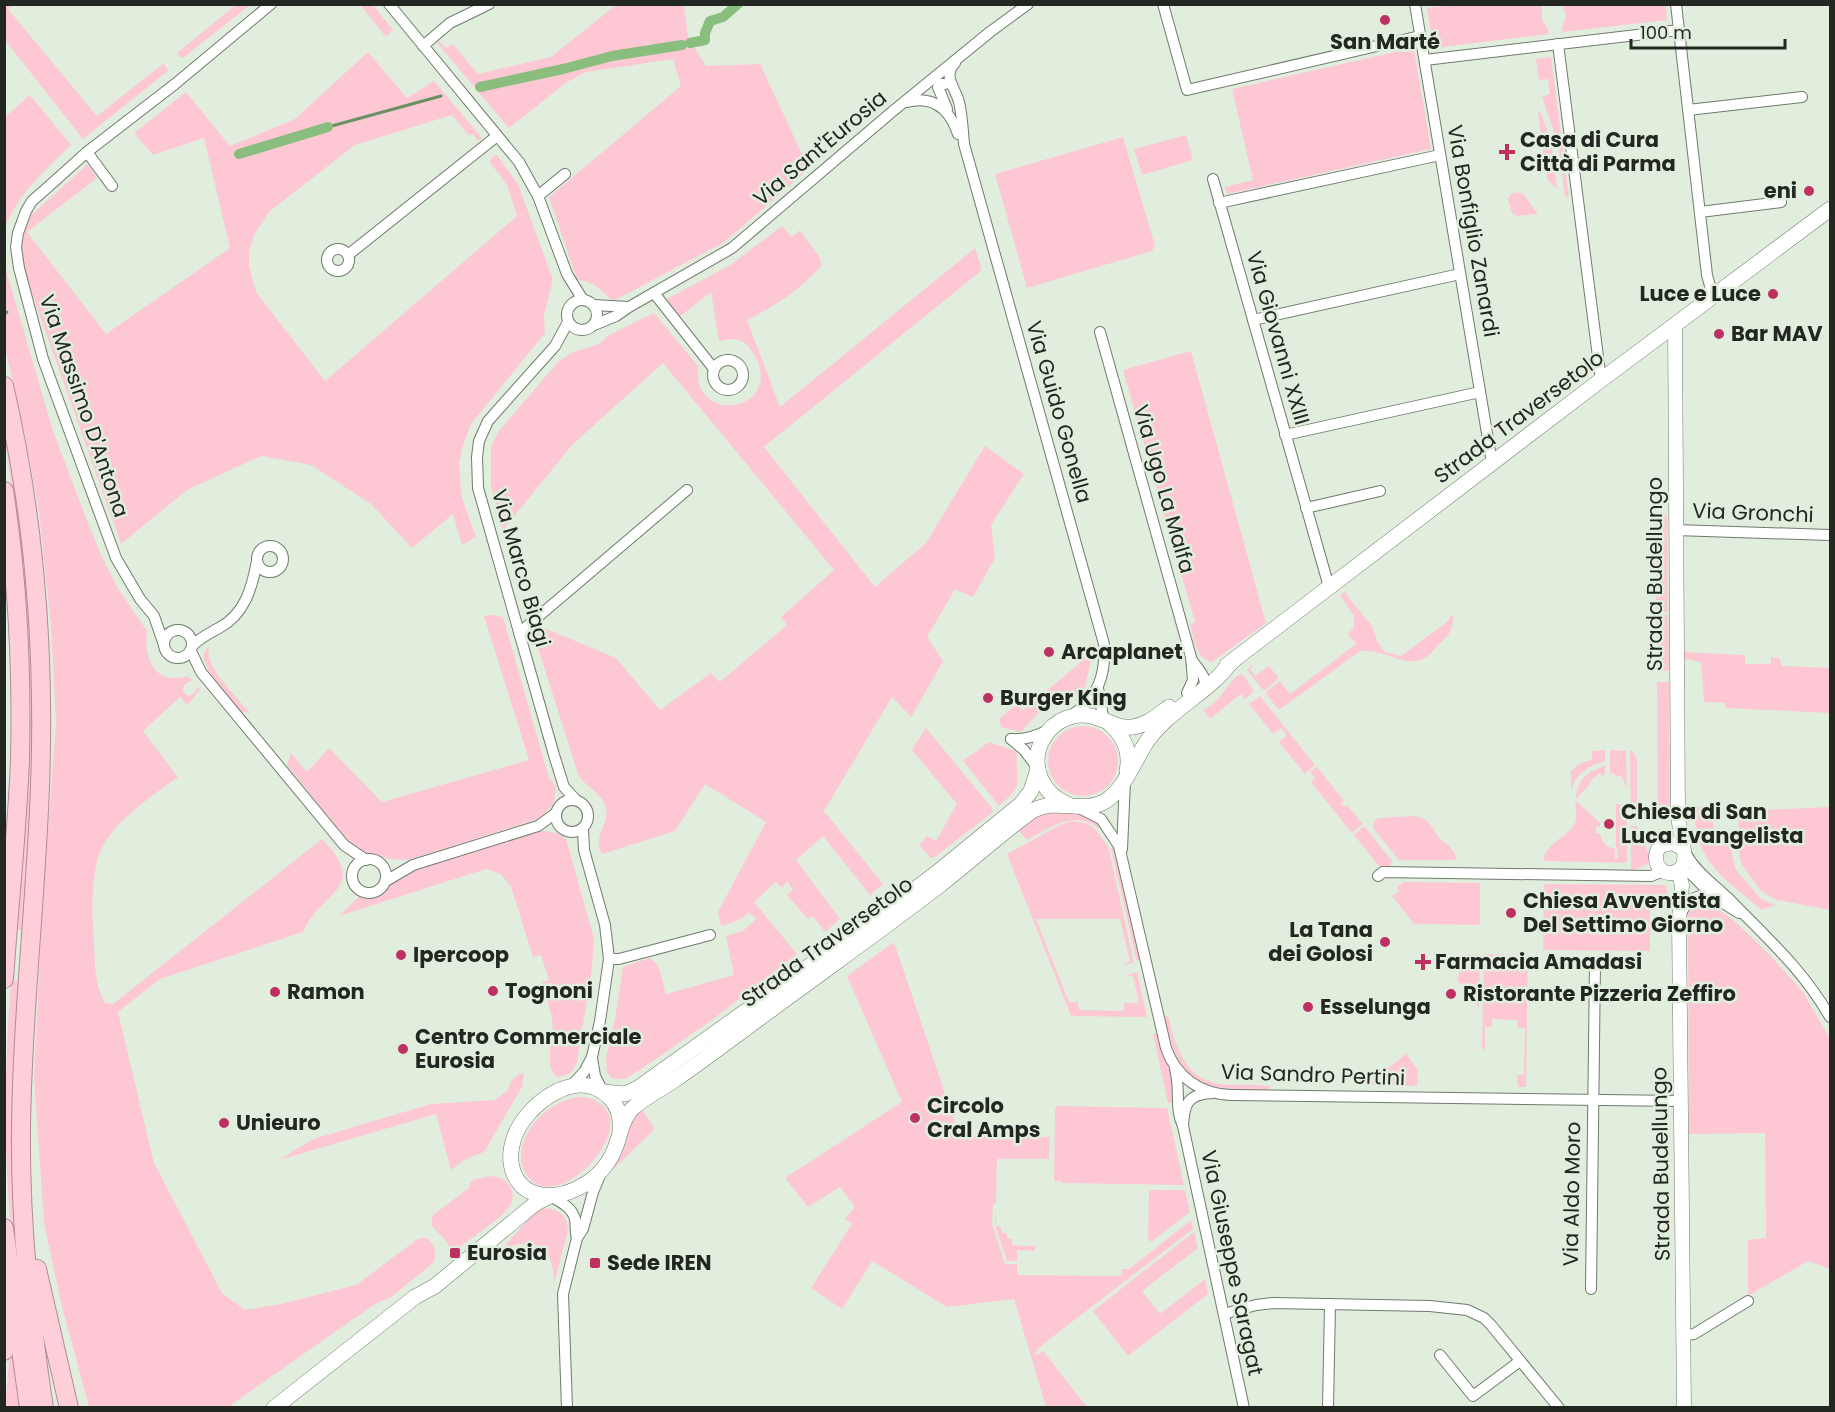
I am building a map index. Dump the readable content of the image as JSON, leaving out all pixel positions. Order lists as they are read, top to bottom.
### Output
{
  "streets": {
    "main road": ["Strada Traversetolo"],
    "street": [
      "Via Sant'Eurosia",
      "Via Bonfiglio Zanardi",
      "Via Giovanni XXIII",
      "Via Massimo D'Antona",
      "Via Guido Gonella",
      "Via Ugo La Malfa",
      "Via Gronchi",
      "Via Marco Biagi",
      "Strada Budellungo",
      "Via Sandro Pertini",
      "Via Aldo Moro",
      "Via Giuseppe Saragat"
    ]
  },
  "crossings": [
    ["Via Sant'Eurosia", "Via Guido Gonella"],
    ["Via Sant'Eurosia", "Via Marco Biagi"],
    ["Via Bonfiglio Zanardi", "Strada Traversetolo"],
    ["Via Giovanni XXIII", "Strada Traversetolo"],
    ["Via Guido Gonella", "Strada Traversetolo"],
    ["Via Guido Gonella", "Via Sandro Pertini"],
    ["Strada Traversetolo", "Via Ugo La Malfa"],
    ["Strada Traversetolo", "Strada Budellungo"],
    ["Strada Traversetolo", "Via Sandro Pertini"],
    ["Via Gronchi", "Strada Budellungo"],
    ["Strada Budellungo", "Via Sandro Pertini"],
    ["Via Sandro Pertini", "Via Aldo Moro"],
    ["Via Sandro Pertini", "Via Giuseppe Saragat"]
  ],
  "places": {
    "other": [
      "San Marté",
      "eni",
      "Luce e Luce",
      "Bar MAV",
      "Arcaplanet",
      "Burger King",
      "Chiesa di San Luca Evangelista",
      "Chiesa Avventista Del Settimo Giorno",
      "La Tana dei Golosi",
      "Ipercoop",
      "Tognoni",
      "Ramon",
      "Ristorante Pizzeria Zeffiro",
      "Esselunga",
      "Centro Commerciale Eurosia",
      "Circolo Cral Amps",
      "Unieuro"
    ],
    "health": ["Casa di Cura Città di Parma", "Farmacia Amadasi"],
    "transit": ["Eurosia", "Sede IREN"]
  },
  "scale_bar": "100 m"
}
